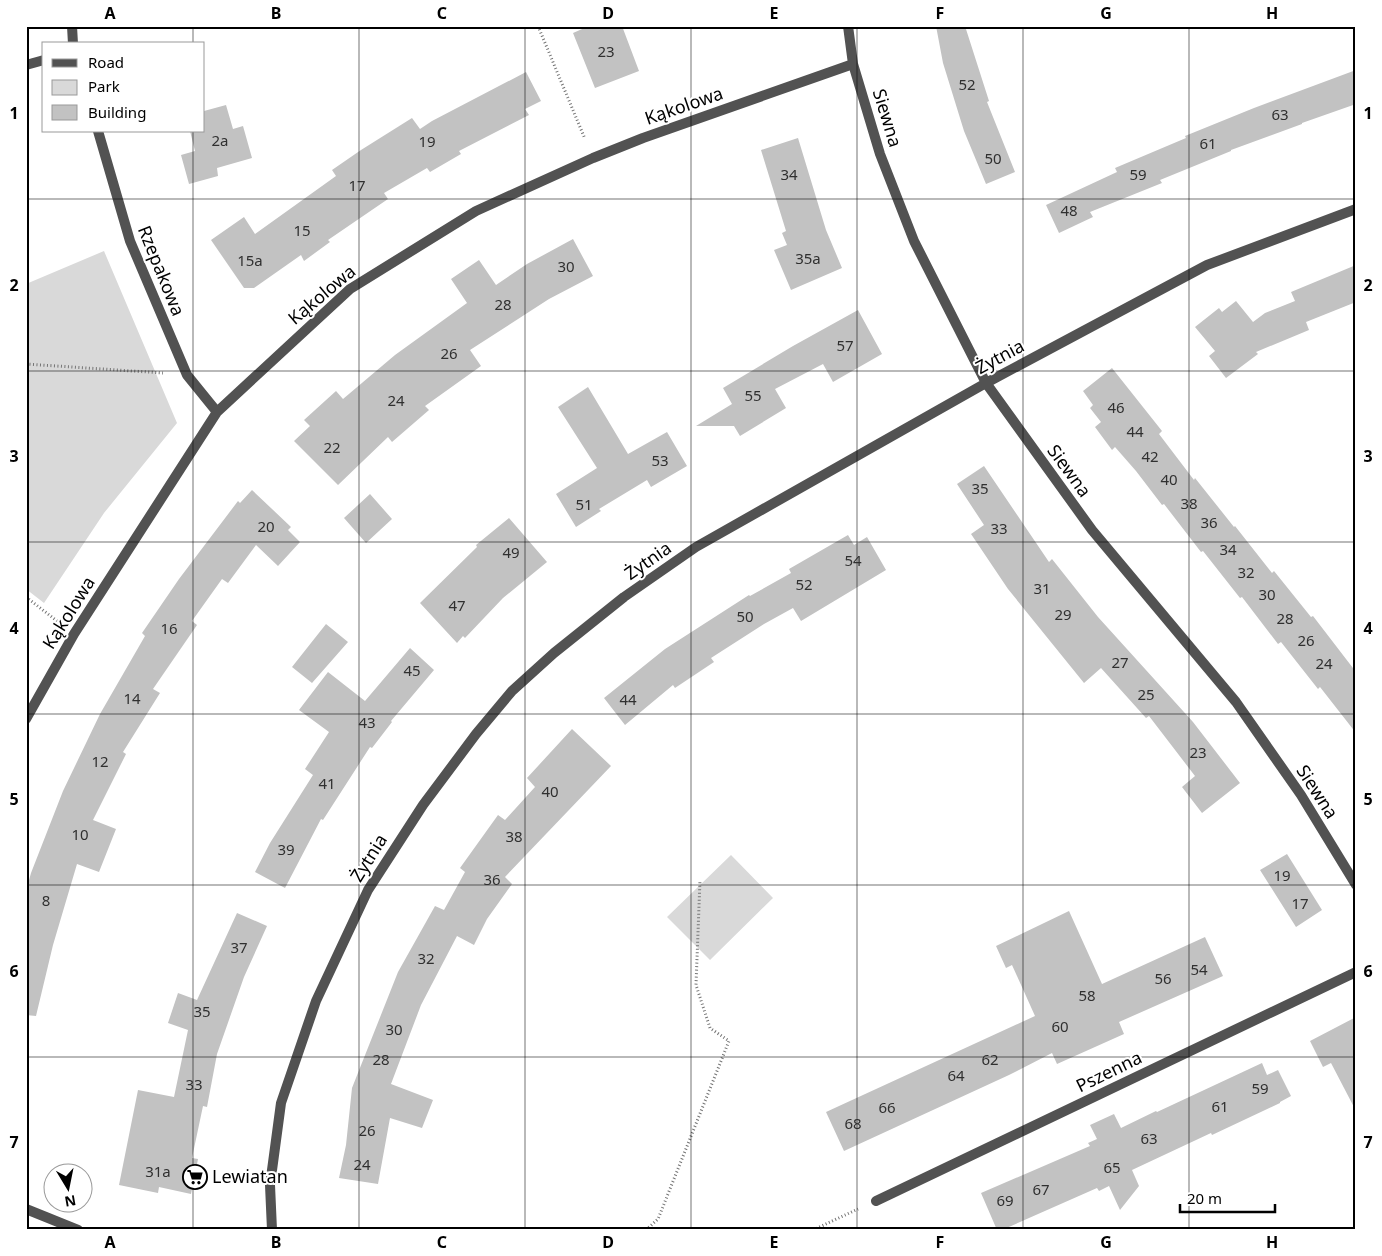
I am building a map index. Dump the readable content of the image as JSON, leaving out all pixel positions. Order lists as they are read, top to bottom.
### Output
{
  "streets": {
    "street": [
      "Kąkolowa",
      "Siewna",
      "Rzepakowa",
      "Żytnia",
      "Pszenna"
    ]
  },
  "crossings": [
    ["Kąkolowa", "Siewna"],
    ["Kąkolowa", "Rzepakowa"],
    ["Siewna", "Żytnia"]
  ],
  "places": {
    "supermarket": ["Lewiatan"]
  },
  "house_numbers": [
    "23",
    "52",
    "63",
    "2a",
    "19",
    "61",
    "50",
    "34",
    "59",
    "17",
    "48",
    "15",
    "35a",
    "15a",
    "30",
    "28",
    "57",
    "26",
    "55",
    "24",
    "46",
    "44",
    "22",
    "42",
    "53",
    "40",
    "35",
    "38",
    "51",
    "36",
    "20",
    "33",
    "34",
    "49",
    "54",
    "32",
    "52",
    "31",
    "30",
    "47",
    "29",
    "50",
    "28",
    "16",
    "26",
    "27",
    "24",
    "45",
    "25",
    "14",
    "44",
    "43",
    "23",
    "12",
    "41",
    "40",
    "10",
    "38",
    "39",
    "19",
    "36",
    "8",
    "17",
    "37",
    "32",
    "54",
    "56",
    "58",
    "35",
    "60",
    "30",
    "28",
    "62",
    "64",
    "33",
    "59",
    "61",
    "66",
    "68",
    "26",
    "63",
    "24",
    "65",
    "31a",
    "67",
    "69"
  ],
  "legend": ["Road", "Park", "Building"],
  "scale_bar": "20 m",
  "north": "bottom",
  "grid": {
    "columns": [
      "A",
      "B",
      "C",
      "D",
      "E",
      "F",
      "G",
      "H"
    ],
    "rows": [
      "1",
      "2",
      "3",
      "4",
      "5",
      "6",
      "7"
    ]
  }
}
